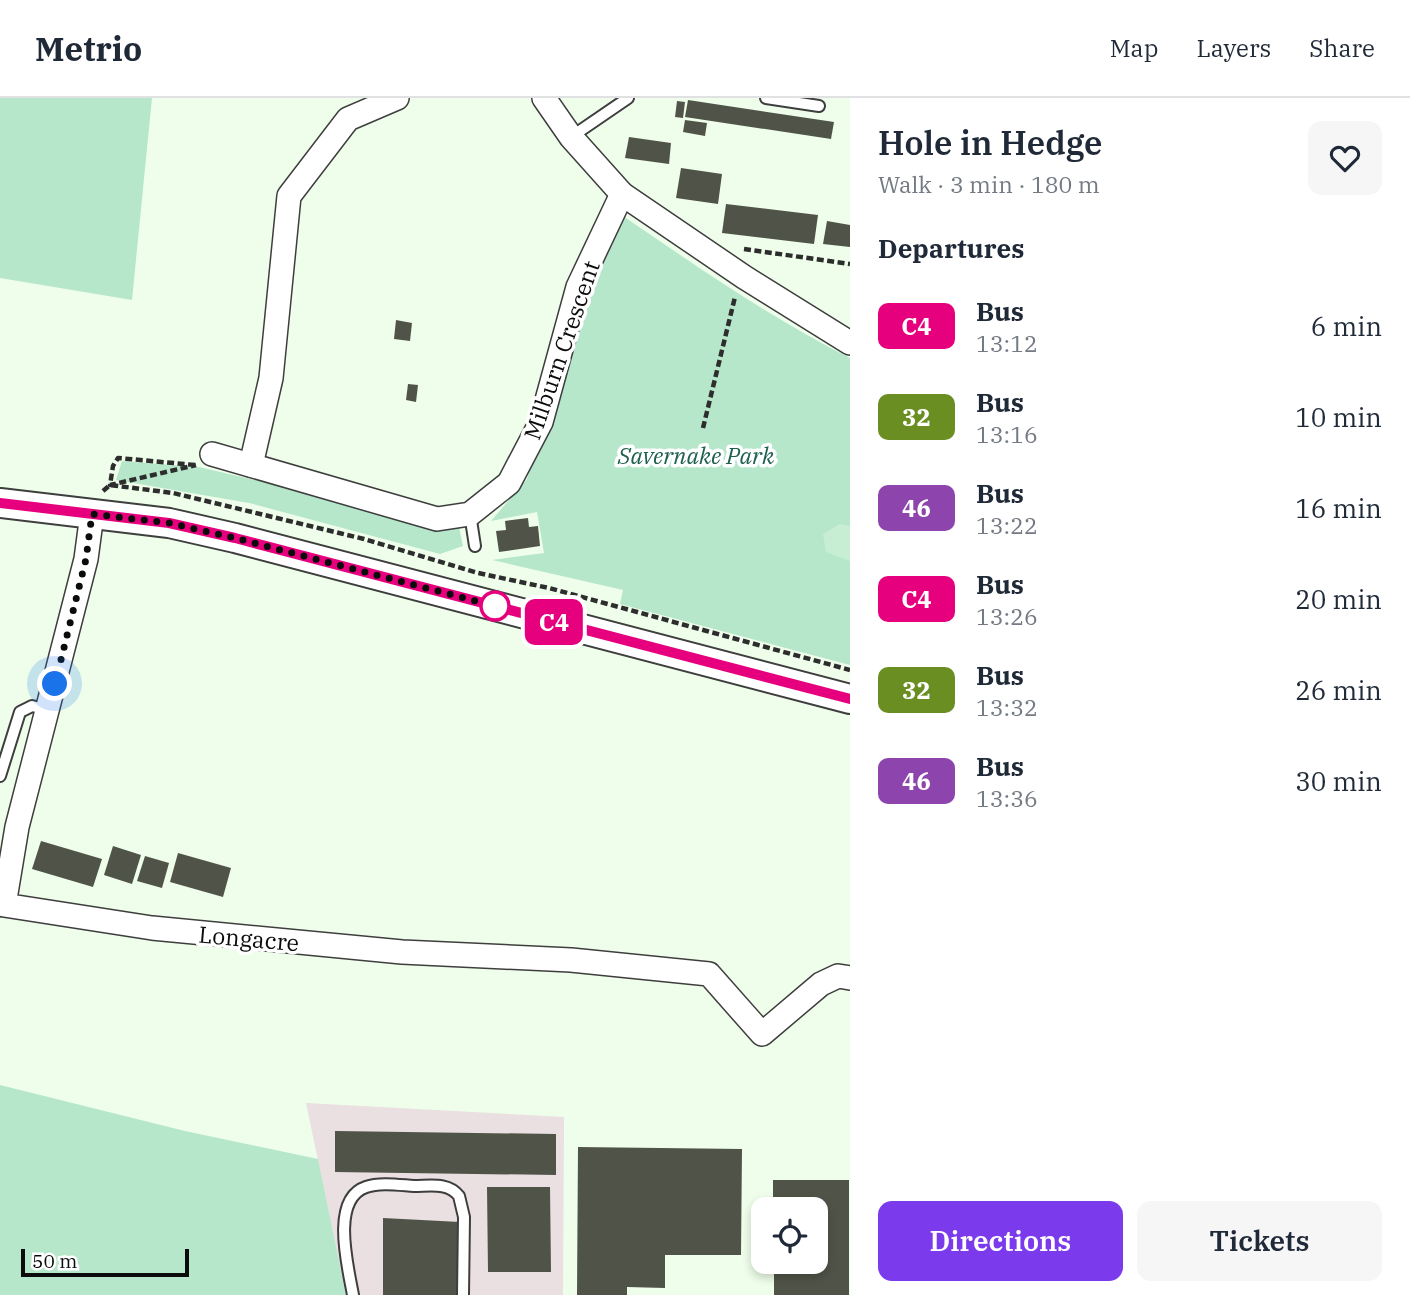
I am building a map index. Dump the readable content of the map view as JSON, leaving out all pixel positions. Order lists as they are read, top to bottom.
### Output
{
  "streets": {
    "street": ["Milburn Crescent", "Longacre"]
  },
  "parks": ["Savernake Park"],
  "lines": ["bus line C4"],
  "scale_bar": "50 m",
  "page": {
    "header": "Metrio",
    "nav": ["Map", "Layers", "Share"],
    "on_map": "C4",
    "heading": [
      ["Hole in Hedge", "Walk · 3 min · 180 m"],
      "Departures"
    ],
    "list": [
      {
        "mark": "C4",
        "name": "Bus",
        "note": "13:12",
        "value": "6 min"
      },
      {
        "mark": "32",
        "name": "Bus",
        "note": "13:16",
        "value": "10 min"
      },
      {
        "mark": "46",
        "name": "Bus",
        "note": "13:22",
        "value": "16 min"
      },
      {
        "mark": "C4",
        "name": "Bus",
        "note": "13:26",
        "value": "20 min"
      },
      {
        "mark": "32",
        "name": "Bus",
        "note": "13:32",
        "value": "26 min"
      },
      {
        "mark": "46",
        "name": "Bus",
        "note": "13:36",
        "value": "30 min"
      }
    ],
    "buttons": ["Directions", "Tickets"],
    "scale": "50 m"
  }
}
